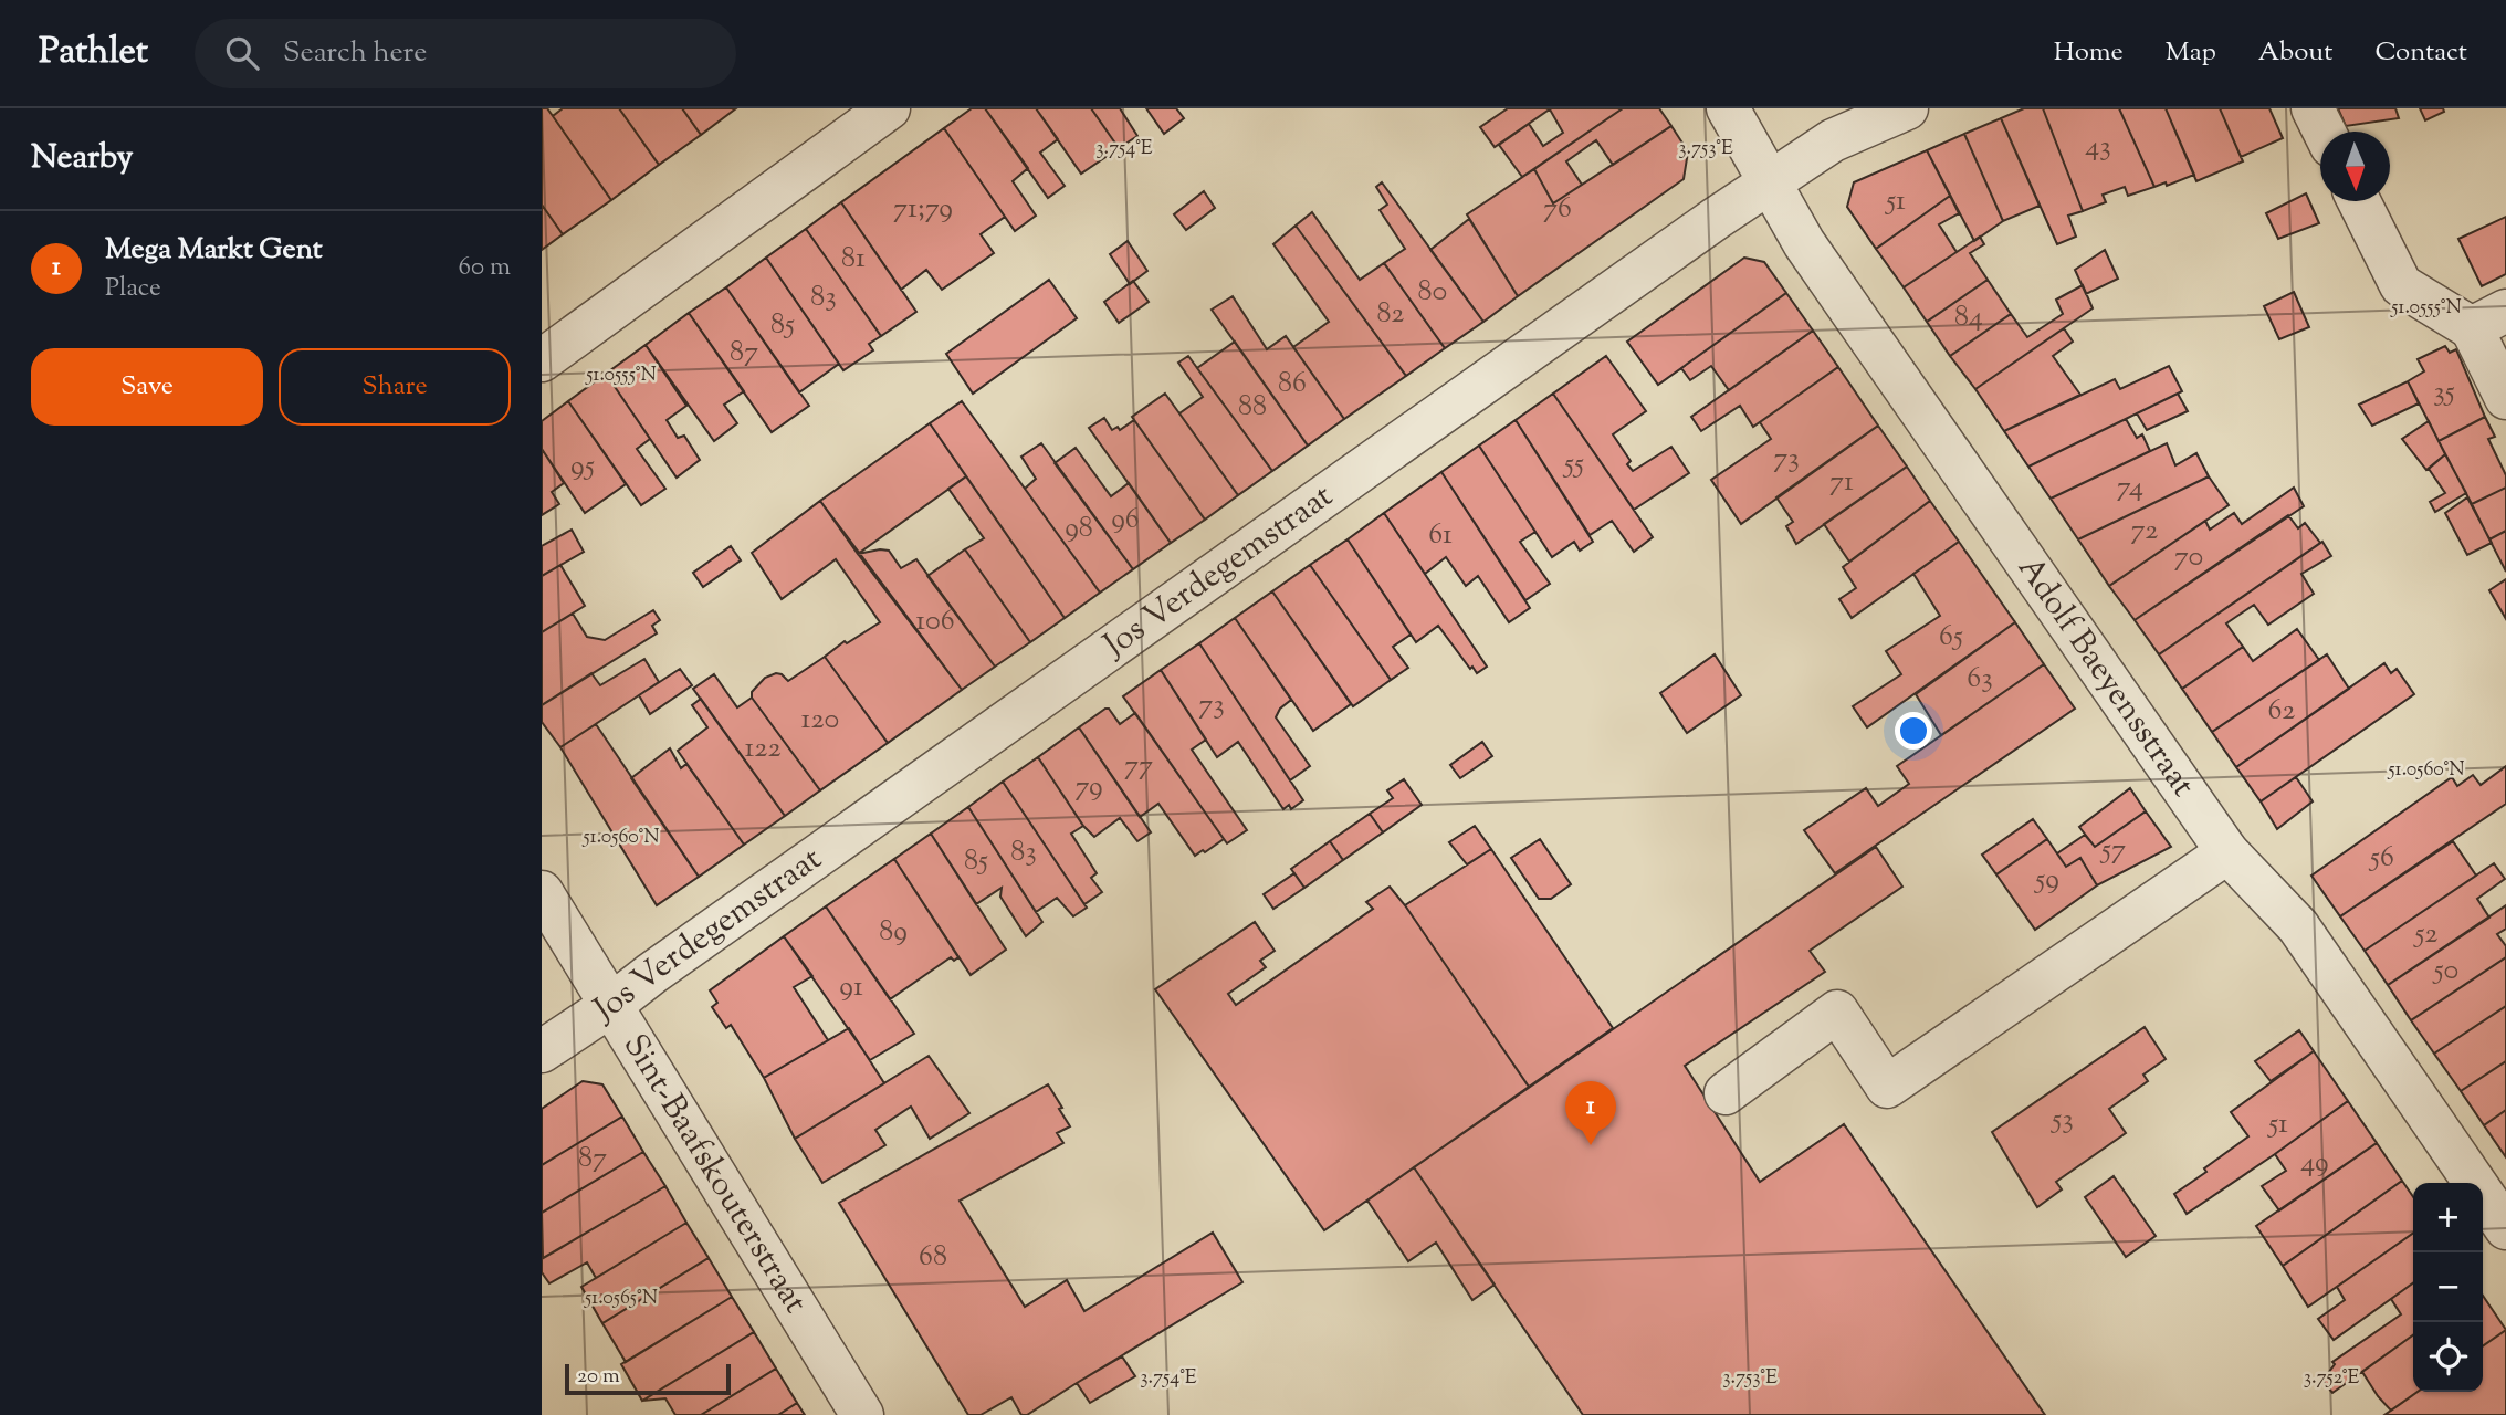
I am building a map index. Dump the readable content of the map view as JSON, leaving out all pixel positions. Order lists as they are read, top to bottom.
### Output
{
  "streets": {
    "street": ["Jos Verdegemstraat", "Adolf Baeyensstraat", "Sint-Baafskouterstraat"]
  },
  "crossings": [
    ["Jos Verdegemstraat", "Adolf Baeyensstraat"],
    ["Jos Verdegemstraat", "Sint-Baafskouterstraat"]
  ],
  "house_numbers": [
    "43",
    "51",
    "71;79",
    "76",
    "81",
    "80",
    "83",
    "82",
    "84",
    "85",
    "87",
    "86",
    "35",
    "88",
    "73",
    "55",
    "95",
    "71",
    "74",
    "96",
    "98",
    "72",
    "61",
    "70",
    "106",
    "65",
    "63",
    "73",
    "62",
    "120",
    "122",
    "77",
    "79",
    "57",
    "83",
    "56",
    "85",
    "59",
    "89",
    "52",
    "50",
    "91",
    "53",
    "51",
    "87",
    "49",
    "68"
  ],
  "scale_bar": "20 m",
  "north": "bottom",
  "page": {
    "header": "Pathlet",
    "search": "Search here",
    "nav": [
      "Home",
      "Map",
      "About",
      "Contact"
    ],
    "heading": "Nearby",
    "list": [
      {
        "mark": "1",
        "name": "Mega Markt Gent",
        "note": "Place",
        "value": "60 m"
      }
    ],
    "buttons": ["Save", "Share"],
    "pins": "1",
    "map_buttons": ["+", "−"],
    "scale": "20 m"
  },
  "coordinates": [
    "3.754°E",
    "3.753°E",
    "51.0555°N",
    "51.0560°N",
    "51.0565°N",
    "3.752°E"
  ]
}
